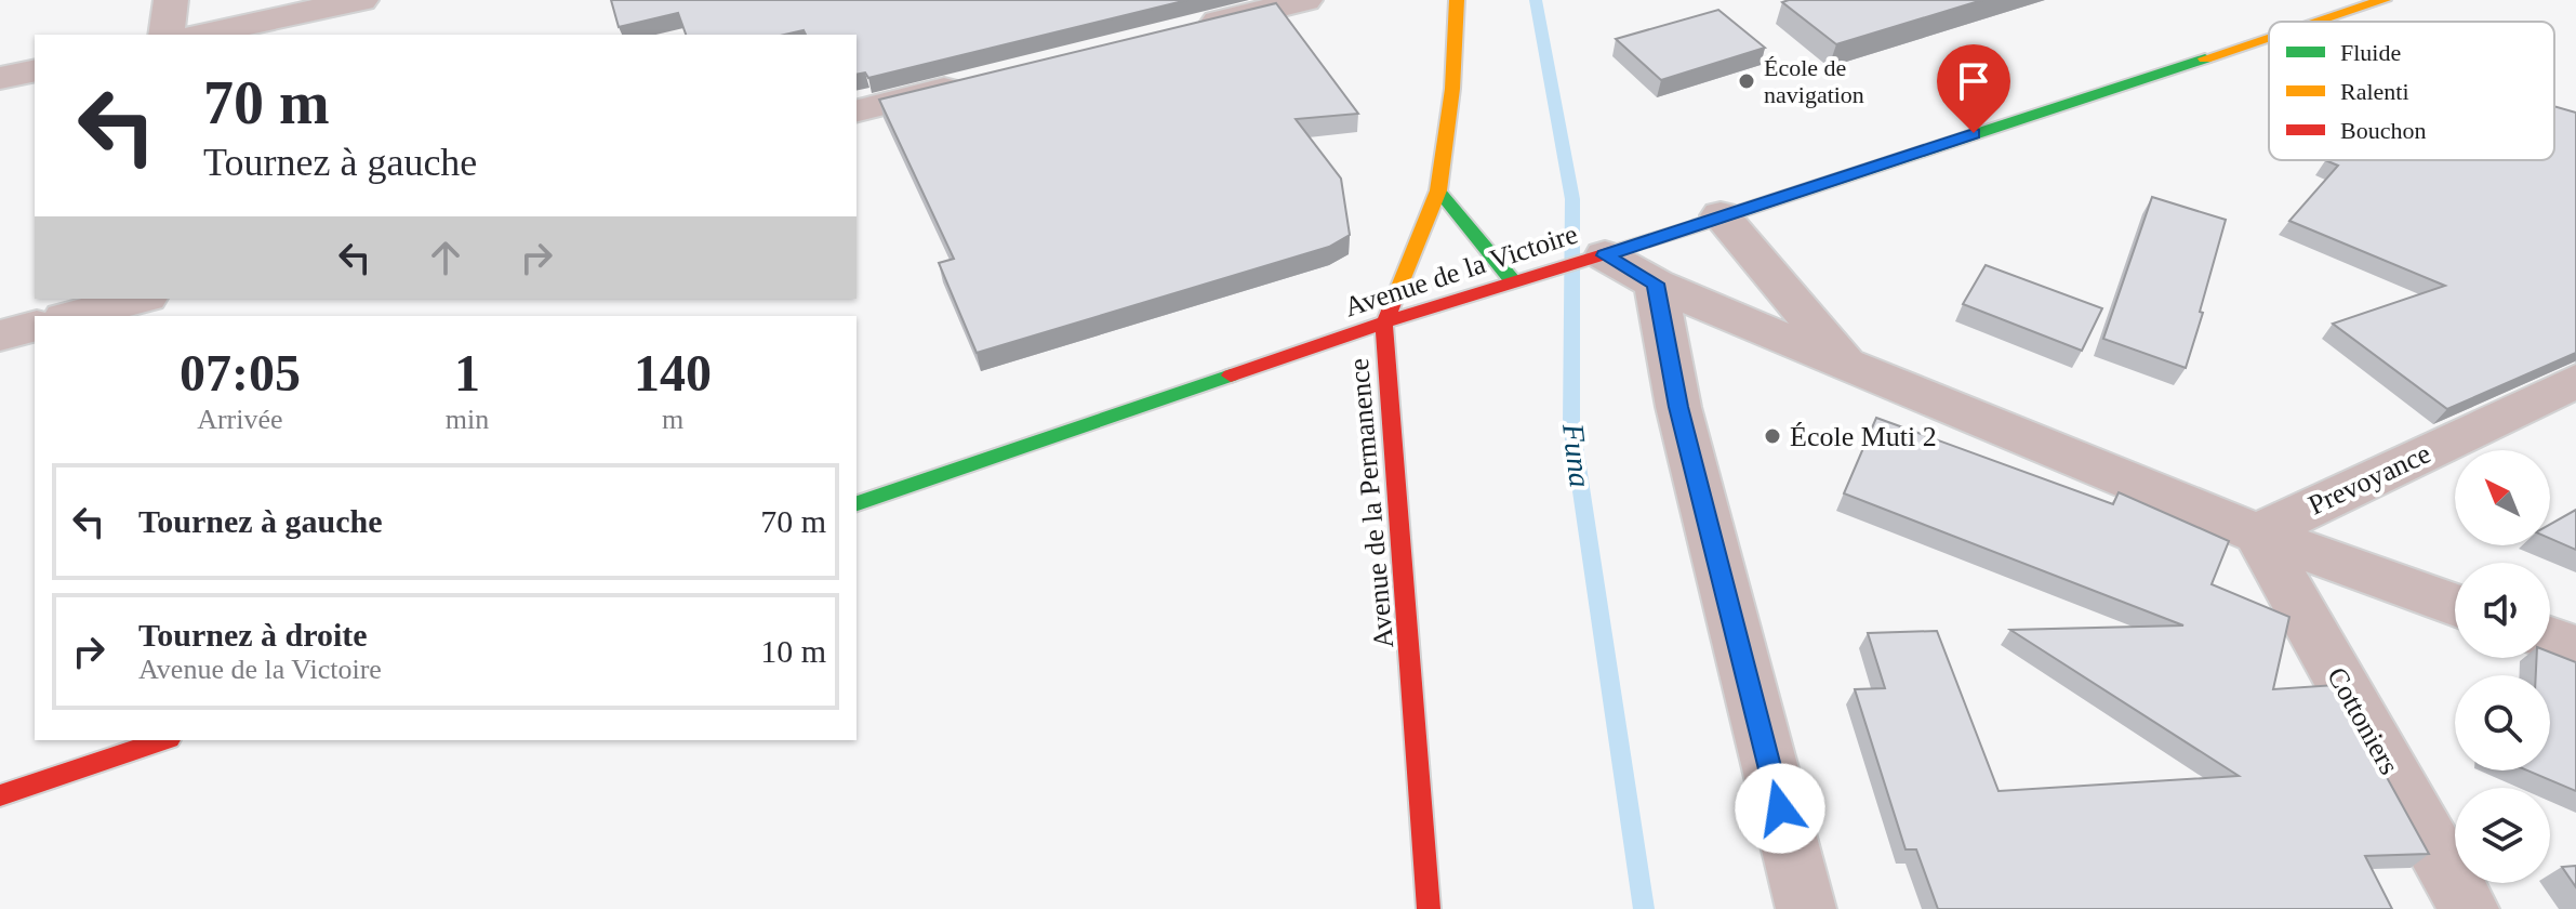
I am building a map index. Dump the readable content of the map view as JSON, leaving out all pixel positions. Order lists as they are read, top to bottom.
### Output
{
  "streets": {
    "main road": ["Avenue de la Victoire", "Avenue de la Permanence"],
    "street": ["Prevoyance", "Cottoniers"]
  },
  "crossings": [
    ["Avenue de la Victoire", "Avenue de la Permanence"],
    ["Prevoyance", "Cottoniers"]
  ],
  "water": ["Funa"],
  "places": ["École de navigation", "École Muti 2"],
  "legend": ["Fluide", "Ralenti", "Bouchon"],
  "north": "top left",
  "page": {
    "turn": ["70 m", "Tournez à gauche"],
    "eta": [
      "07:05",
      "Arrivée",
      "1",
      "min",
      "140",
      "m"
    ],
    "list": [
      {
        "name": "Tournez à gauche",
        "value": "70 m"
      },
      {
        "name": "Tournez à droite",
        "note": "Avenue de la Victoire",
        "value": "10 m"
      }
    ]
  }
}
